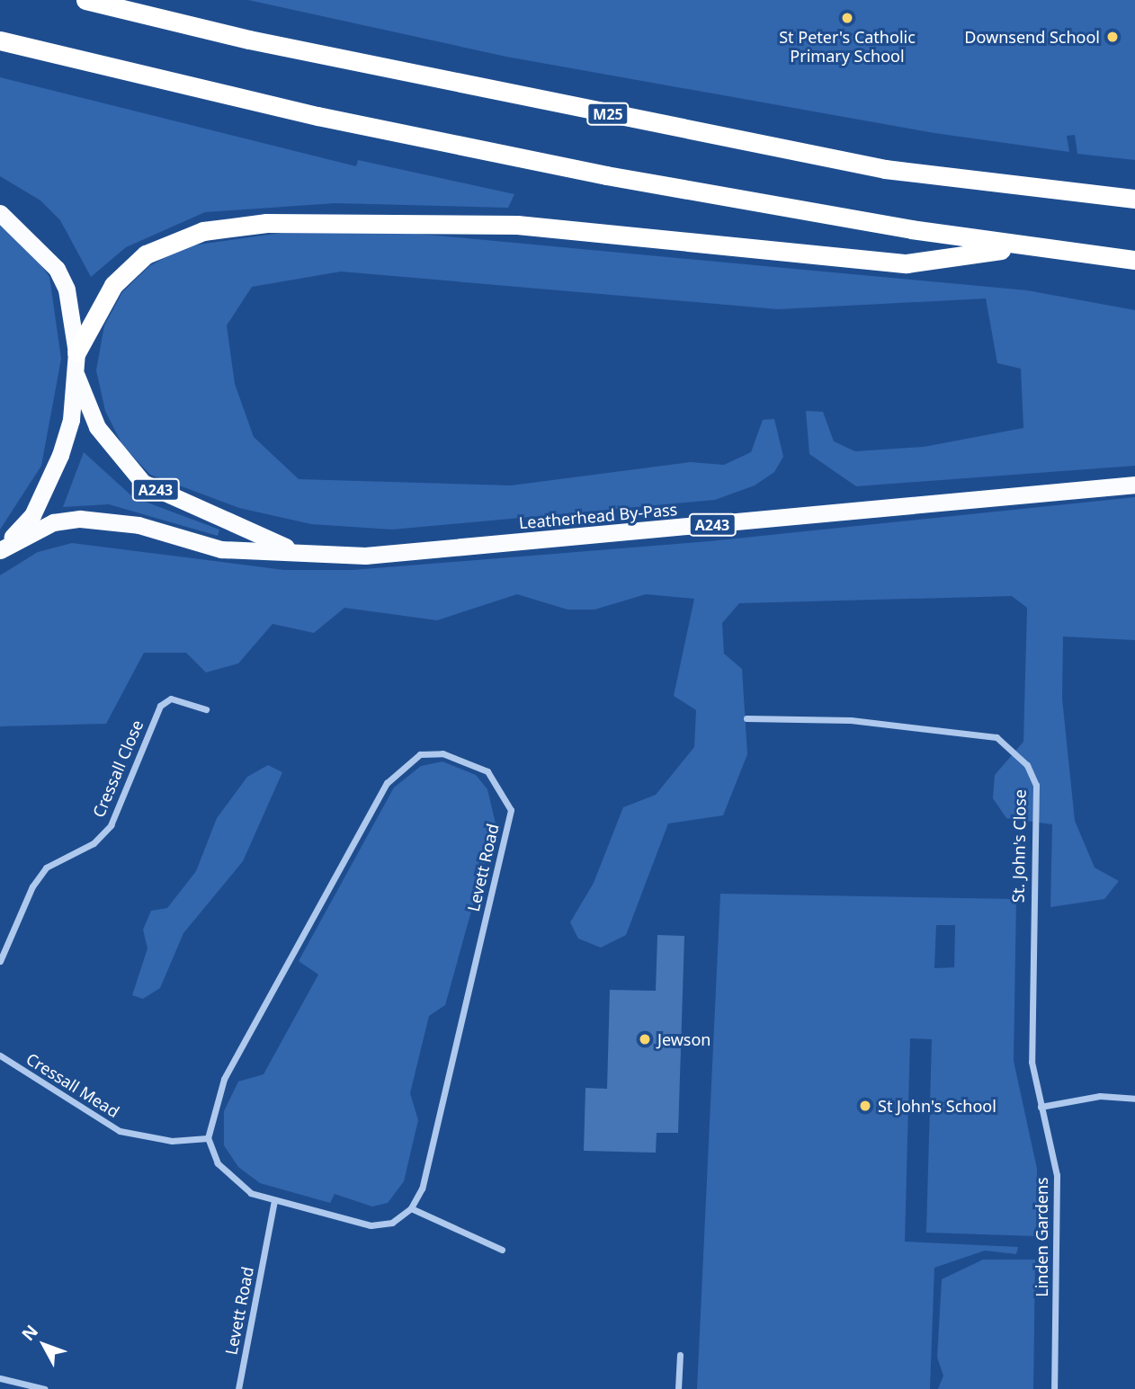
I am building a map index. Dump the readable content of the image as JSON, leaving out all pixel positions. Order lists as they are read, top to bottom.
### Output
{
  "streets": {
    "highway": ["M25", "A243", "Leatherhead By-Pass"],
    "street": [
      "Cressall Close",
      "St. John's Close",
      "Levett Road",
      "Cressall Mead",
      "Linden Gardens"
    ]
  },
  "crossings": [
    ["St. John's Close", "Linden Gardens"],
    ["Levett Road", "Cressall Mead"]
  ],
  "places": [
    "St Peter's Catholic Primary School",
    "Downsend School",
    "Jewson",
    "St John's School"
  ],
  "north": "top left"
}
